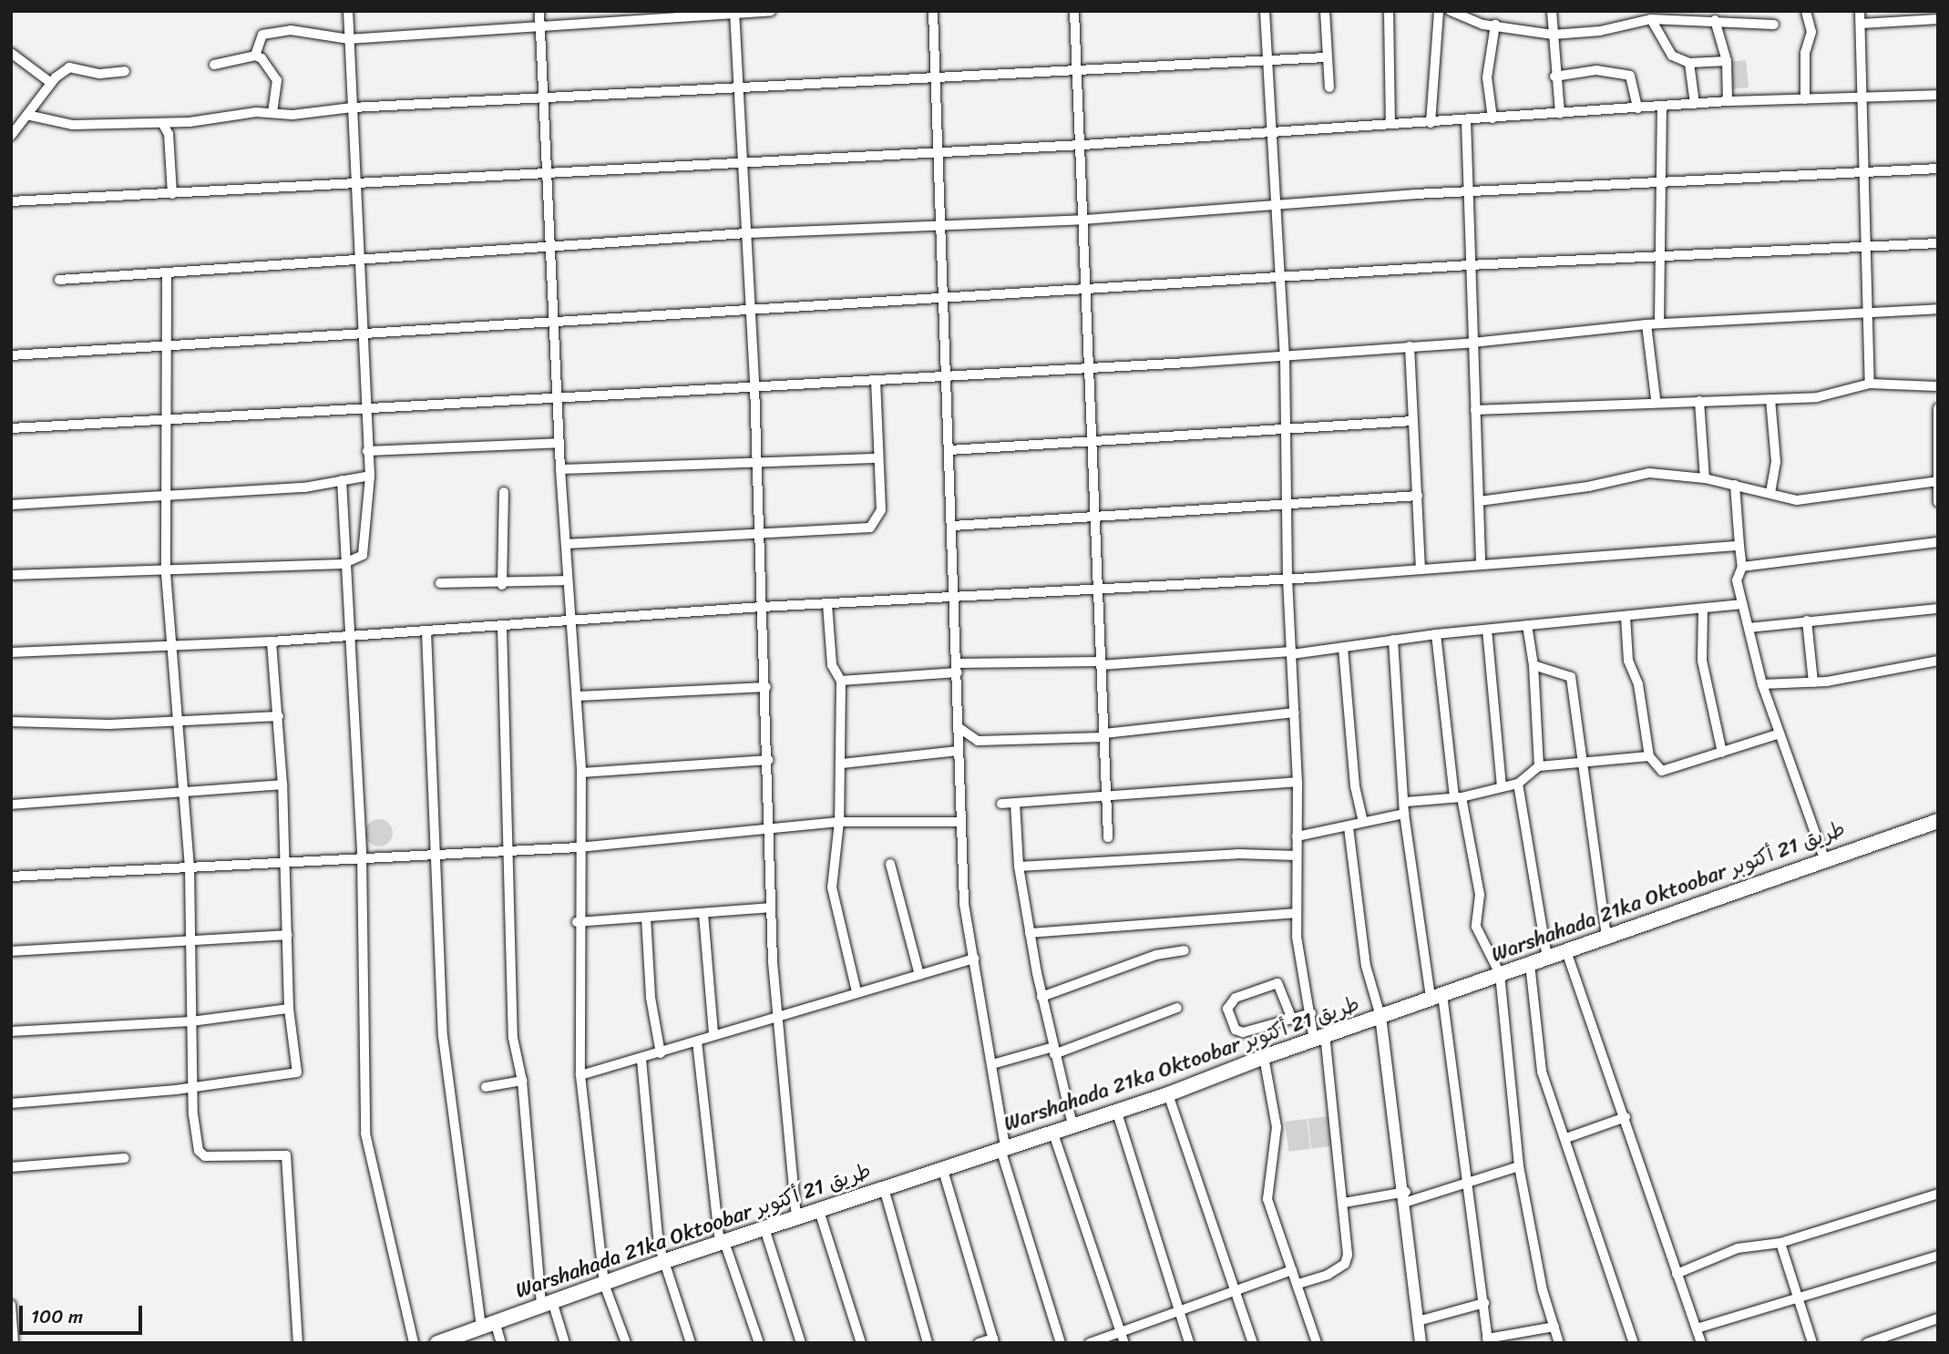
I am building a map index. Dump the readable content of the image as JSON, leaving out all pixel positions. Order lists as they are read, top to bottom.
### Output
{
  "streets": {
    "main road": ["Warshahada 21ka Oktoobar طريق 21 أكتوبر"]
  },
  "scale_bar": "100 m"
}
